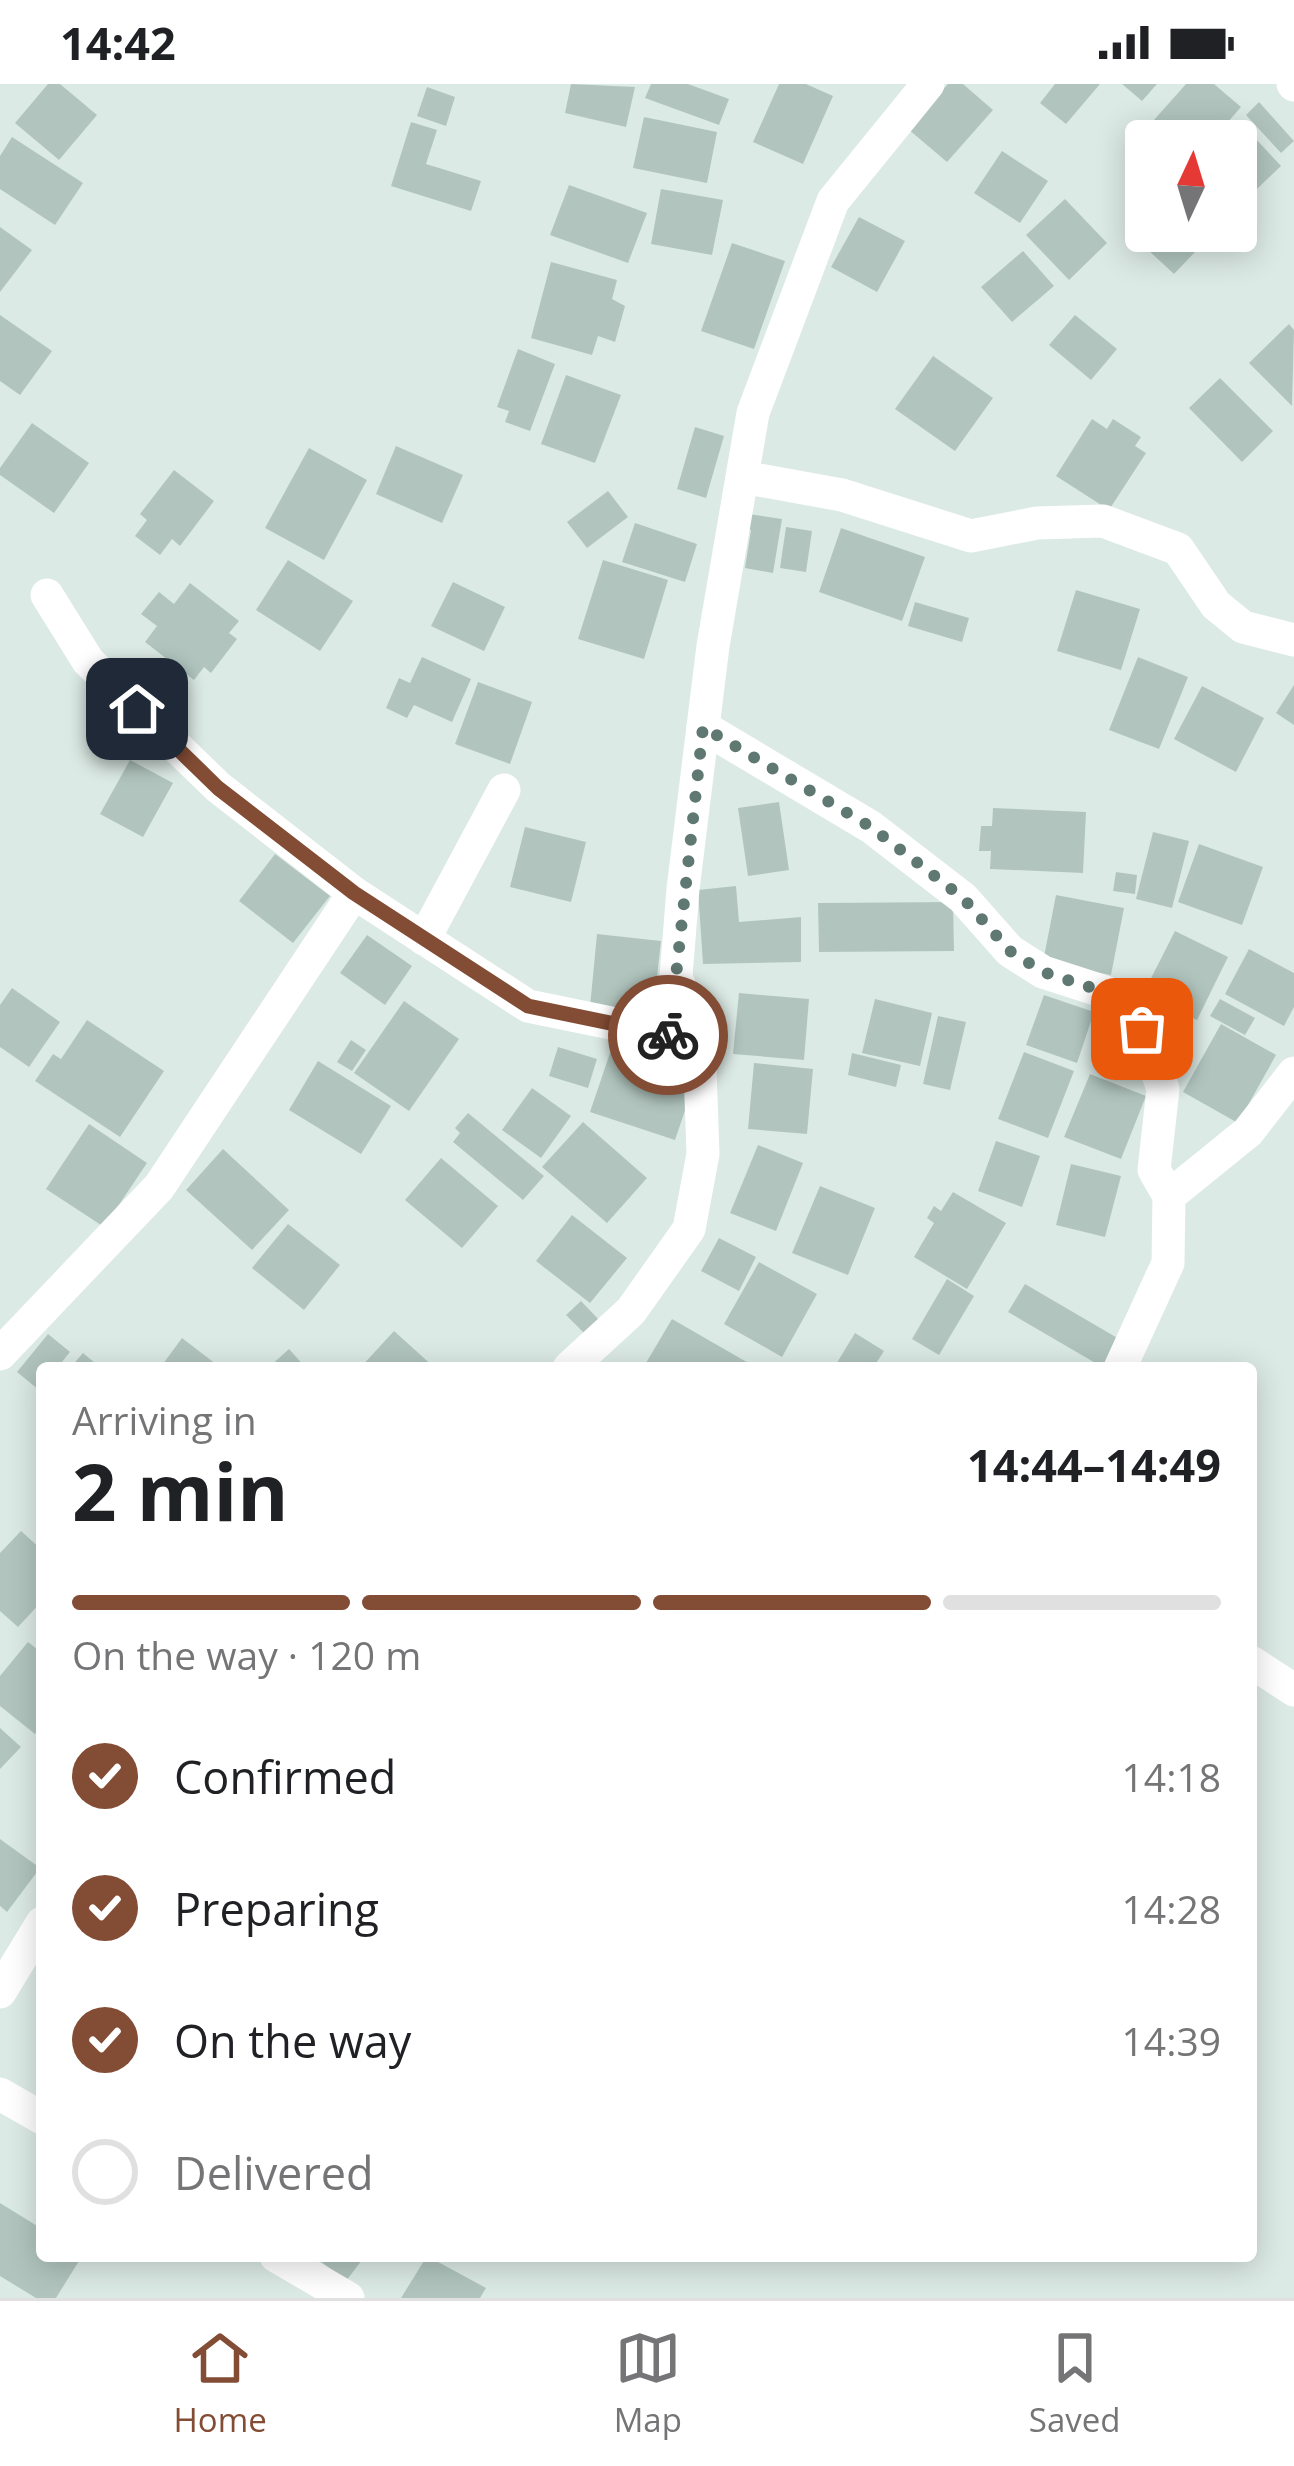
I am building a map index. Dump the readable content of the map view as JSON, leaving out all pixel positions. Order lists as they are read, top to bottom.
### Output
{
  "north": "top",
  "page": {
    "status": "14:42",
    "heading": ["2 min", "Arriving in", "14:44–14:49"],
    "bar": "On the way · 120 m",
    "list": [
      ["Confirmed", "14:18"],
      ["Preparing", "14:28"],
      ["On the way", "14:39"],
      "Delivered"
    ],
    "tabs": ["Home", "Map", "Saved"]
  }
}
